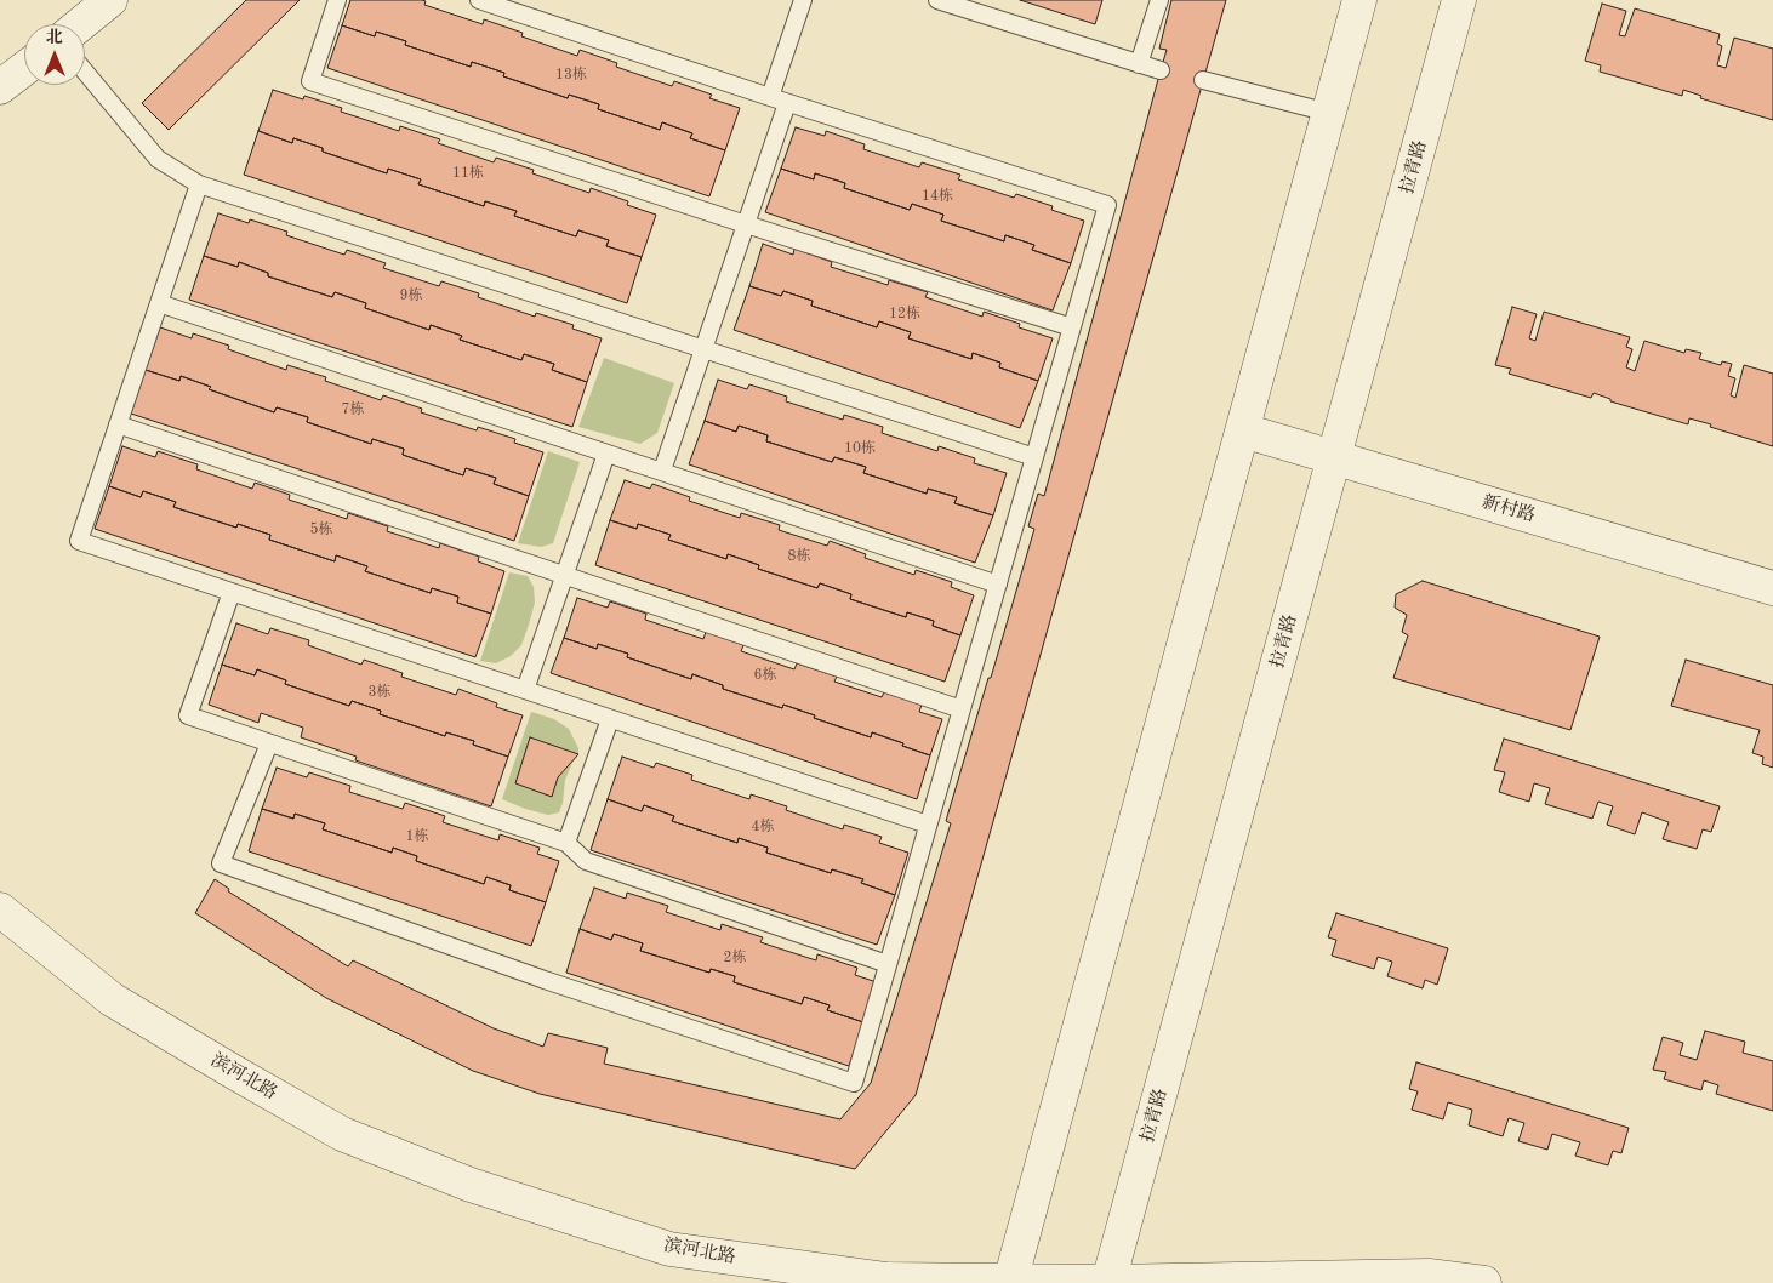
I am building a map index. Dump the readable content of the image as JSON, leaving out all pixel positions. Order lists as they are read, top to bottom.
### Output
{
  "streets": {
    "street": ["拉青路", "新村路", "滨河北路"]
  },
  "crossings": [
    ["拉青路", "新村路"],
    ["拉青路", "滨河北路"]
  ],
  "house_numbers": [
    "13栋",
    "11栋",
    "14栋",
    "9栋",
    "12栋",
    "7栋",
    "10栋",
    "5栋",
    "8栋",
    "6栋",
    "3栋",
    "4栋",
    "1栋",
    "2栋"
  ],
  "north": "top"
}
